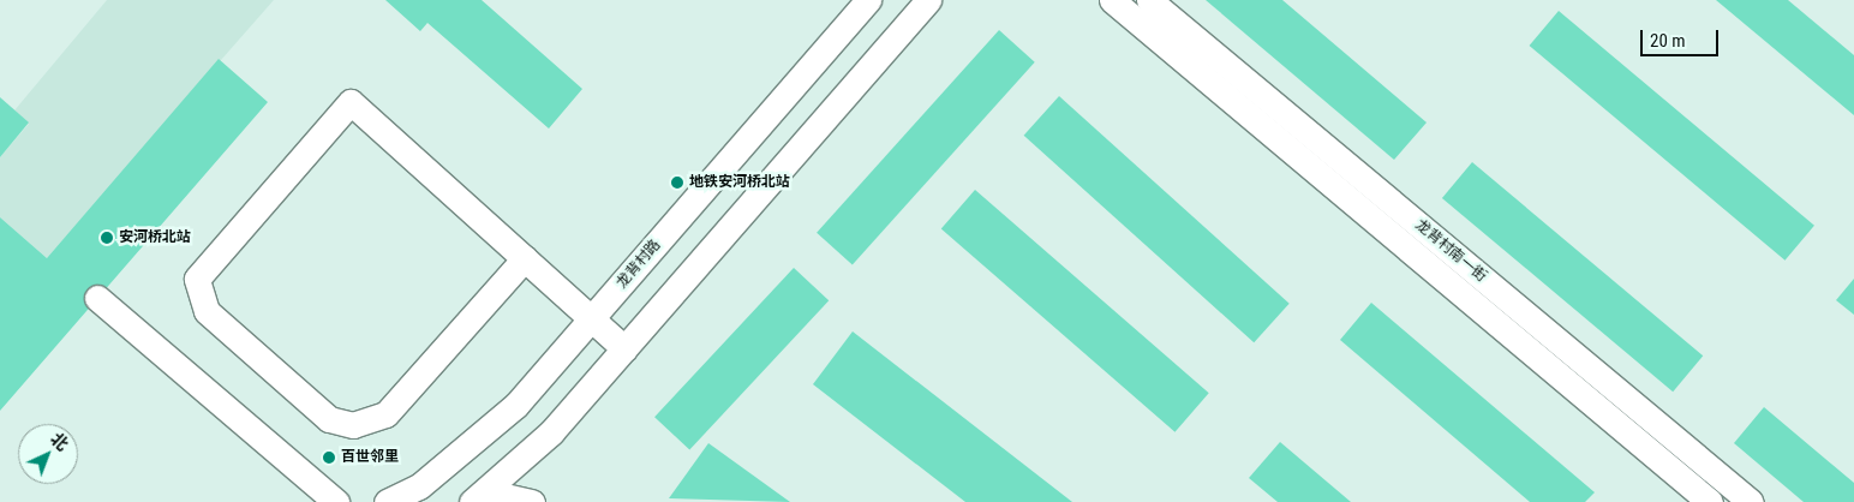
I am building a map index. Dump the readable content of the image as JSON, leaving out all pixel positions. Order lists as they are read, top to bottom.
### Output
{
  "streets": {
    "street": ["龙背村南一街", "龙背村路"]
  },
  "places": ["地铁安河桥北站", "安河桥北站", "百世邻里"],
  "scale_bar": "20 m",
  "north": "top right"
}
